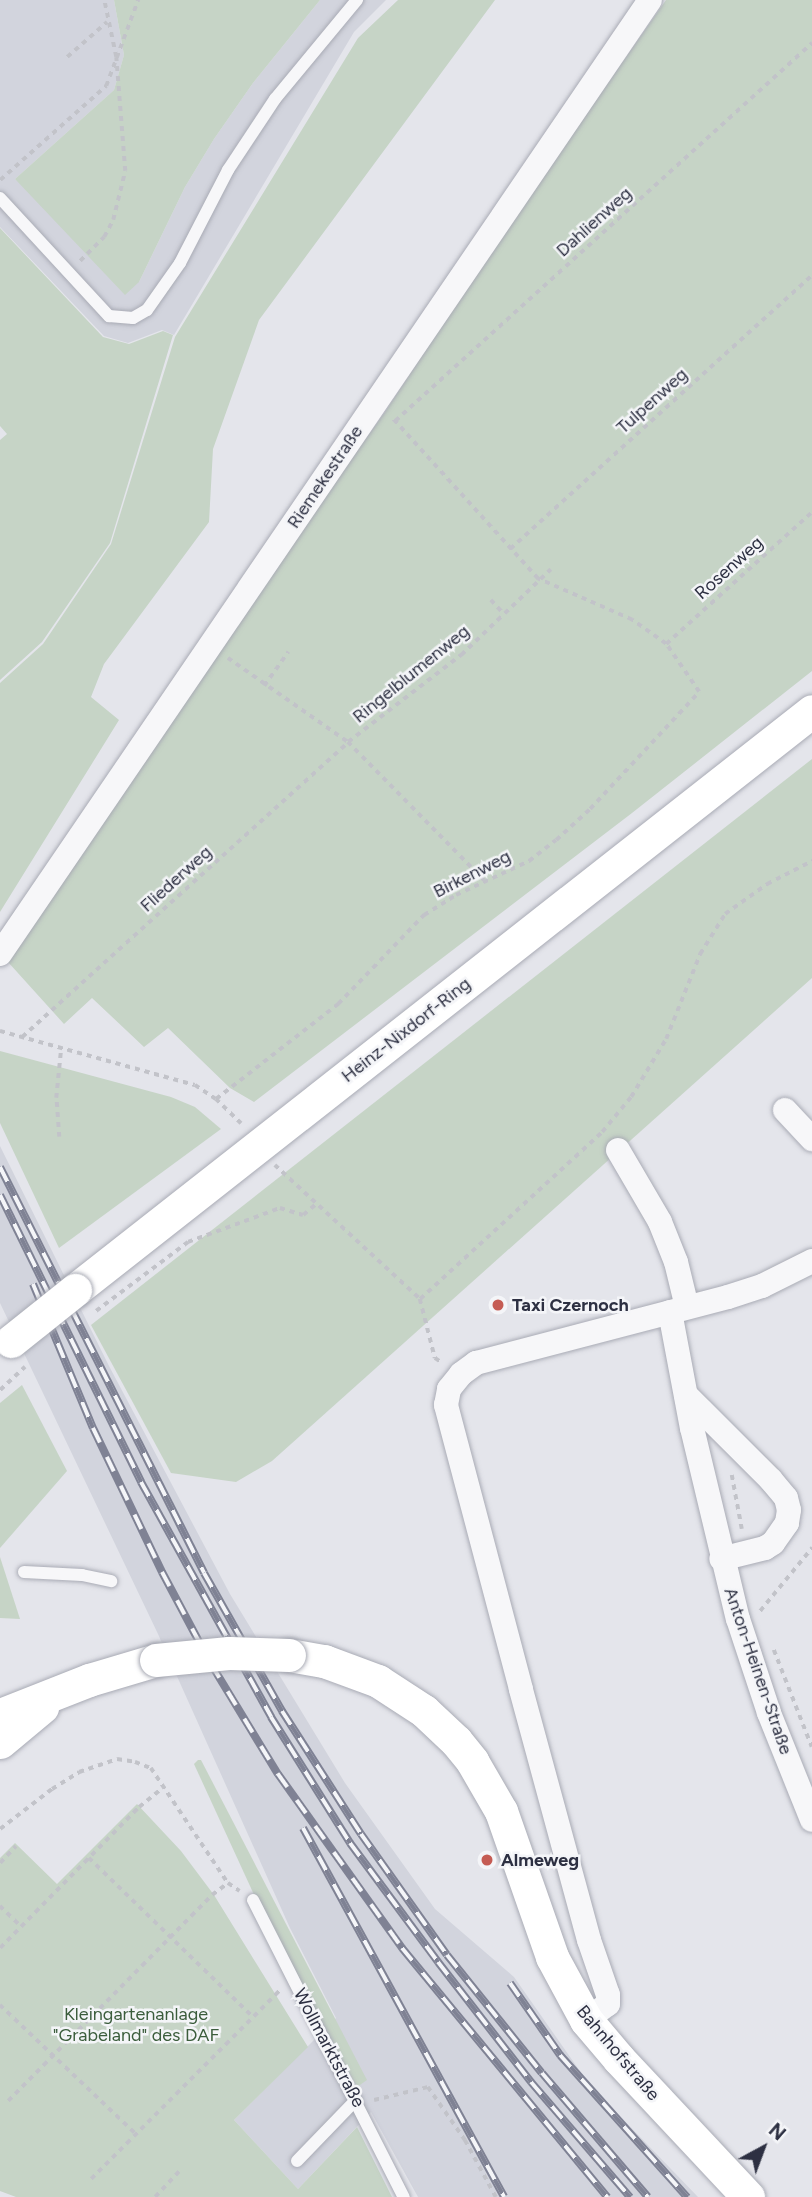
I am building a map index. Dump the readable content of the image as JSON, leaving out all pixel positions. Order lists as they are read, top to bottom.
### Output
{
  "streets": {
    "main road": ["Heinz-Nixdorf-Ring", "Bahnhofstraße"],
    "street": ["Riemekestraße", "Anton-Heinen-Straße"],
    "lane": ["Wollmarktstraße"],
    "path": [
      "Dahlienweg",
      "Tulpenweg",
      "Rosenweg",
      "Ringelblumenweg",
      "Birkenweg",
      "Fliederweg"
    ]
  },
  "crossings": [
    ["Rosenweg", "Birkenweg"],
    ["Ringelblumenweg", "Fliederweg"]
  ],
  "parks": ["Kleingartenanlage \"Grabeland\" des DAF"],
  "places": ["Taxi Czernoch", "Almeweg"],
  "north": "top right"
}
